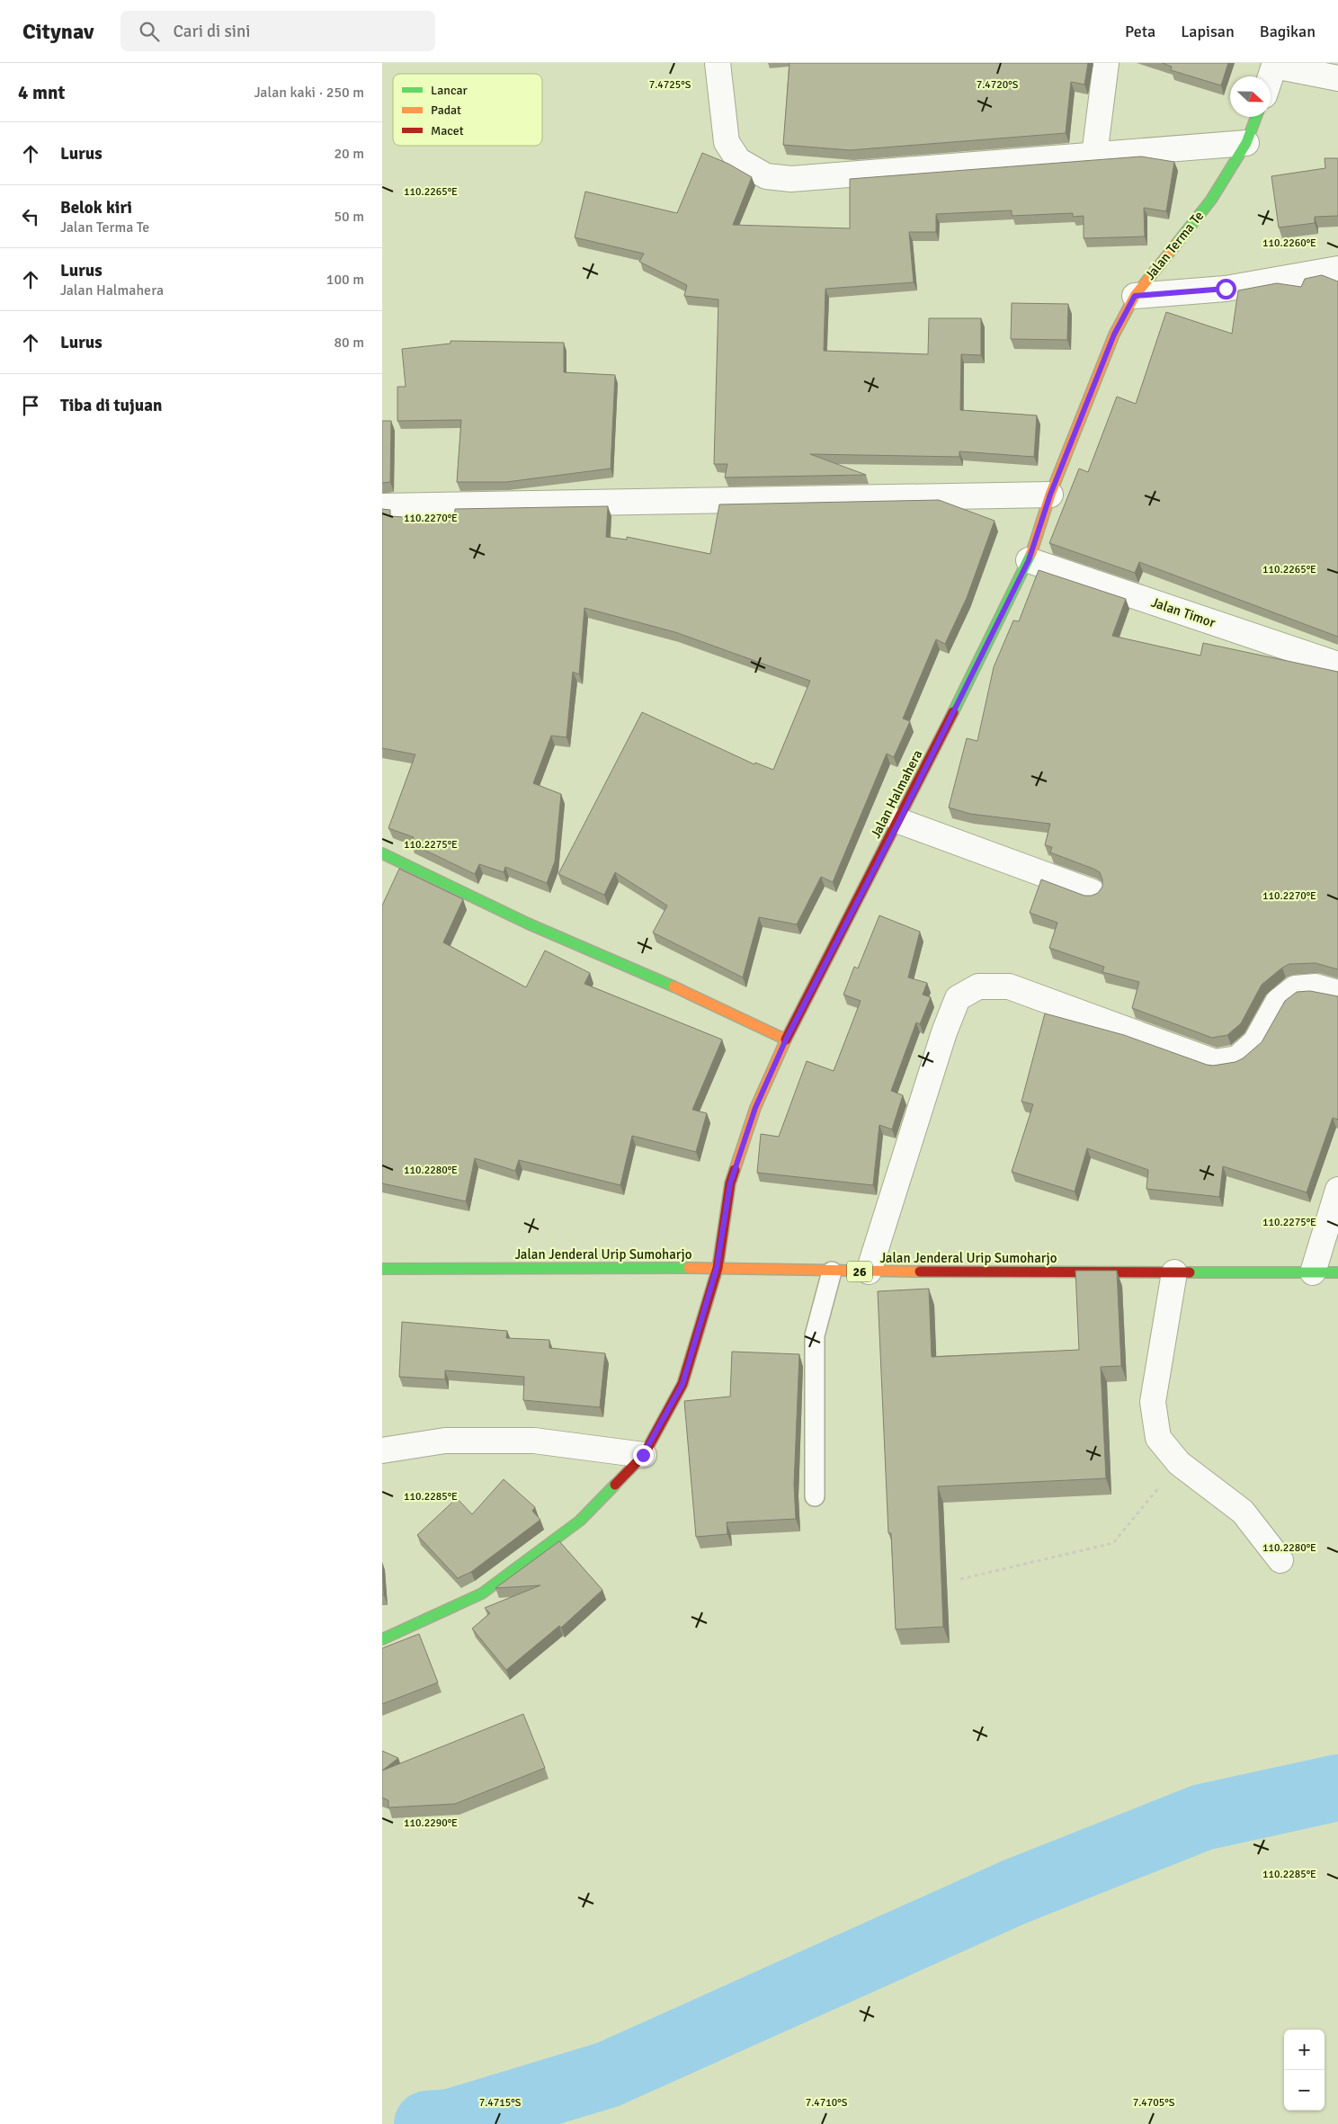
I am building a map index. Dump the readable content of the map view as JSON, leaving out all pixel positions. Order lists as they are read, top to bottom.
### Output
{
  "streets": {
    "main road": [
      "Jalan Terma Te",
      "Jalan Halmahera",
      "Jalan Jenderal Urip Sumoharjo",
      "26"
    ],
    "street": ["Jalan Timor"]
  },
  "crossings": [
    ["Jalan Terma Te", "Jalan Timor"],
    ["Jalan Terma Te", "Jalan Halmahera"],
    ["Jalan Timor", "Jalan Halmahera"],
    ["Jalan Halmahera", "Jalan Jenderal Urip Sumoharjo"]
  ],
  "legend": ["Lancar", "Padat", "Macet"],
  "north": "right",
  "page": {
    "header": "Citynav",
    "search": "Cari di sini",
    "nav": ["Peta", "Lapisan", "Bagikan"],
    "heading": ["4 mnt", "Jalan kaki · 250 m"],
    "list": [
      ["Lurus", "20 m"],
      ["Belok kiri", "Jalan Terma Te", "50 m"],
      ["Lurus", "Jalan Halmahera", "100 m"],
      ["Lurus", "80 m"],
      "Tiba di tujuan"
    ],
    "map_buttons": ["+", "−"]
  },
  "coordinates": [
    "7.4720°S",
    "7.4725°S",
    "110.2265°E",
    "110.2260°E",
    "110.2270°E",
    "110.2275°E",
    "110.2280°E",
    "110.2285°E",
    "110.2290°E",
    "7.4715°S",
    "7.4710°S",
    "7.4705°S"
  ]
}
